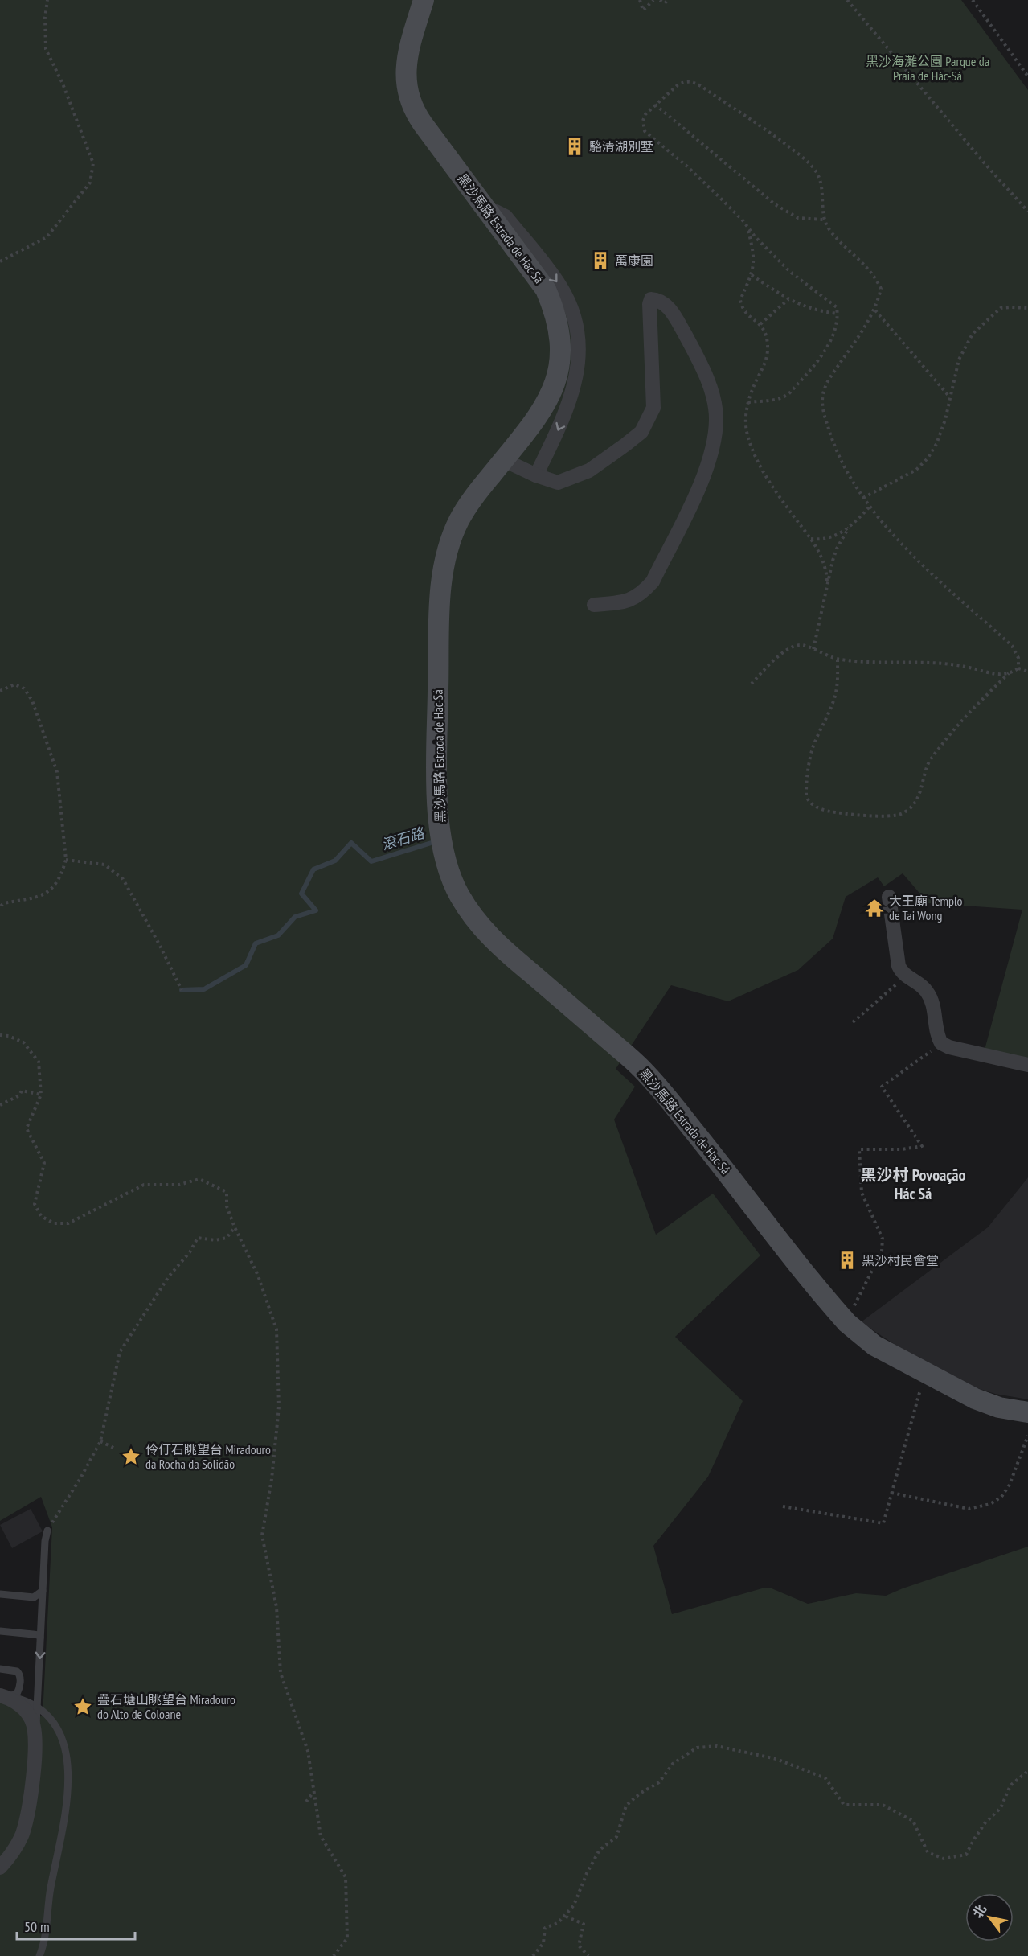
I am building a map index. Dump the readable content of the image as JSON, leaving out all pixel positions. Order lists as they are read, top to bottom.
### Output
{
  "streets": {
    "main road": ["黑沙馬路 Estrada de Hac Sá"]
  },
  "districts": ["黑沙村 Povoação Hác Sá"],
  "water": ["滾石路"],
  "parks": ["黑沙海灘公園 Parque da Praia de Hác-Sá"],
  "places": {
    "building": ["駱清湖別墅", "萬康園", "黑沙村民會堂"],
    "temple": ["大王廟 Templo de Tai Wong"],
    "place": ["伶仃石眺望台 Miradouro da Rocha da Solidão", "疊石塘山眺望台 Miradouro do Alto de Coloane"]
  },
  "scale_bar": "50 m",
  "north": "top left"
}
